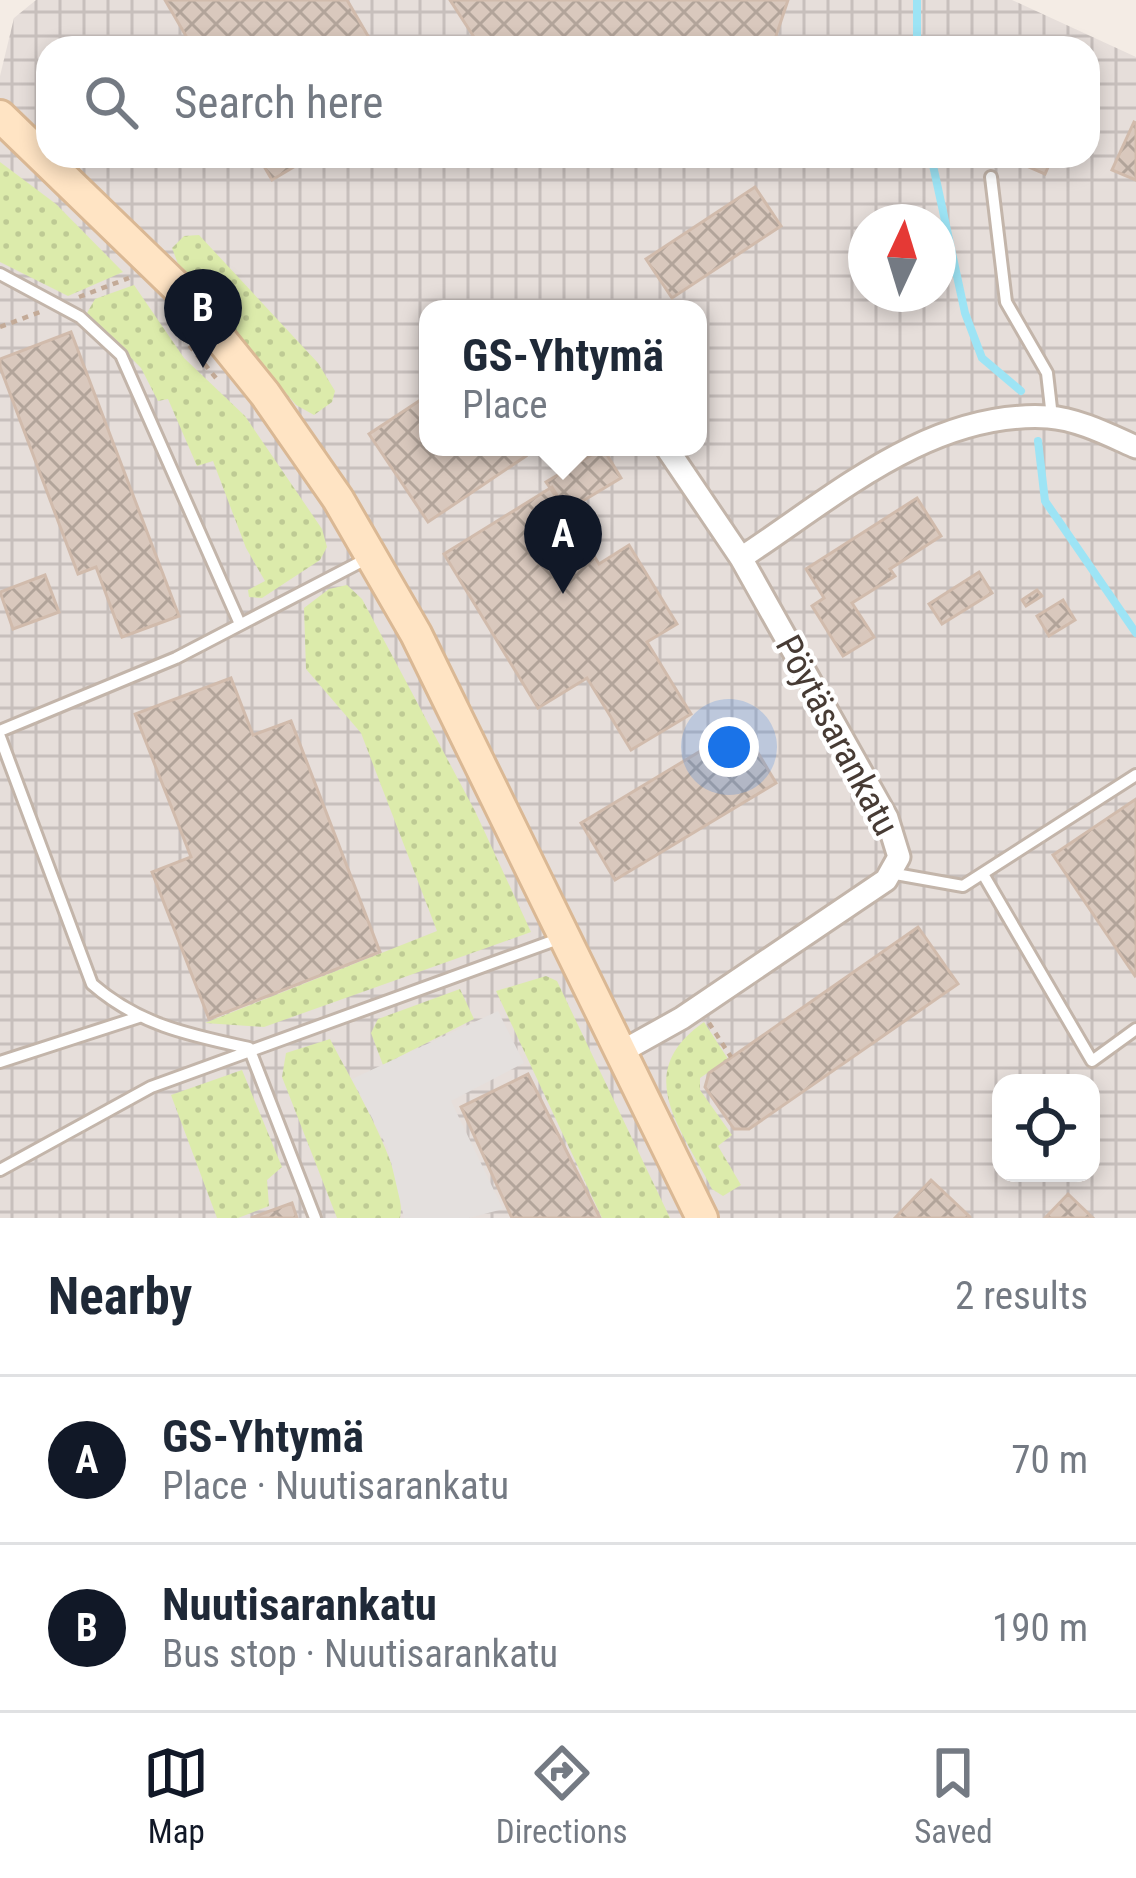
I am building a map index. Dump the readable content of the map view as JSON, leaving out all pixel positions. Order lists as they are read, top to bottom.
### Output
{
  "streets": {
    "street": ["Pöytäsarankatu"]
  },
  "north": "top",
  "page": {
    "search": "Search here",
    "pins": ["B", "A"],
    "popup": ["GS-Yhtymä", "Place"],
    "heading": ["Nearby", "2 results"],
    "list": [
      {
        "mark": "A",
        "name": "GS-Yhtymä",
        "note": "Place · Nuutisarankatu",
        "value": "70 m"
      },
      {
        "mark": "B",
        "name": "Nuutisarankatu",
        "note": "Bus stop · Nuutisarankatu",
        "value": "190 m"
      }
    ],
    "nav": ["Map", "Directions", "Saved"]
  }
}
